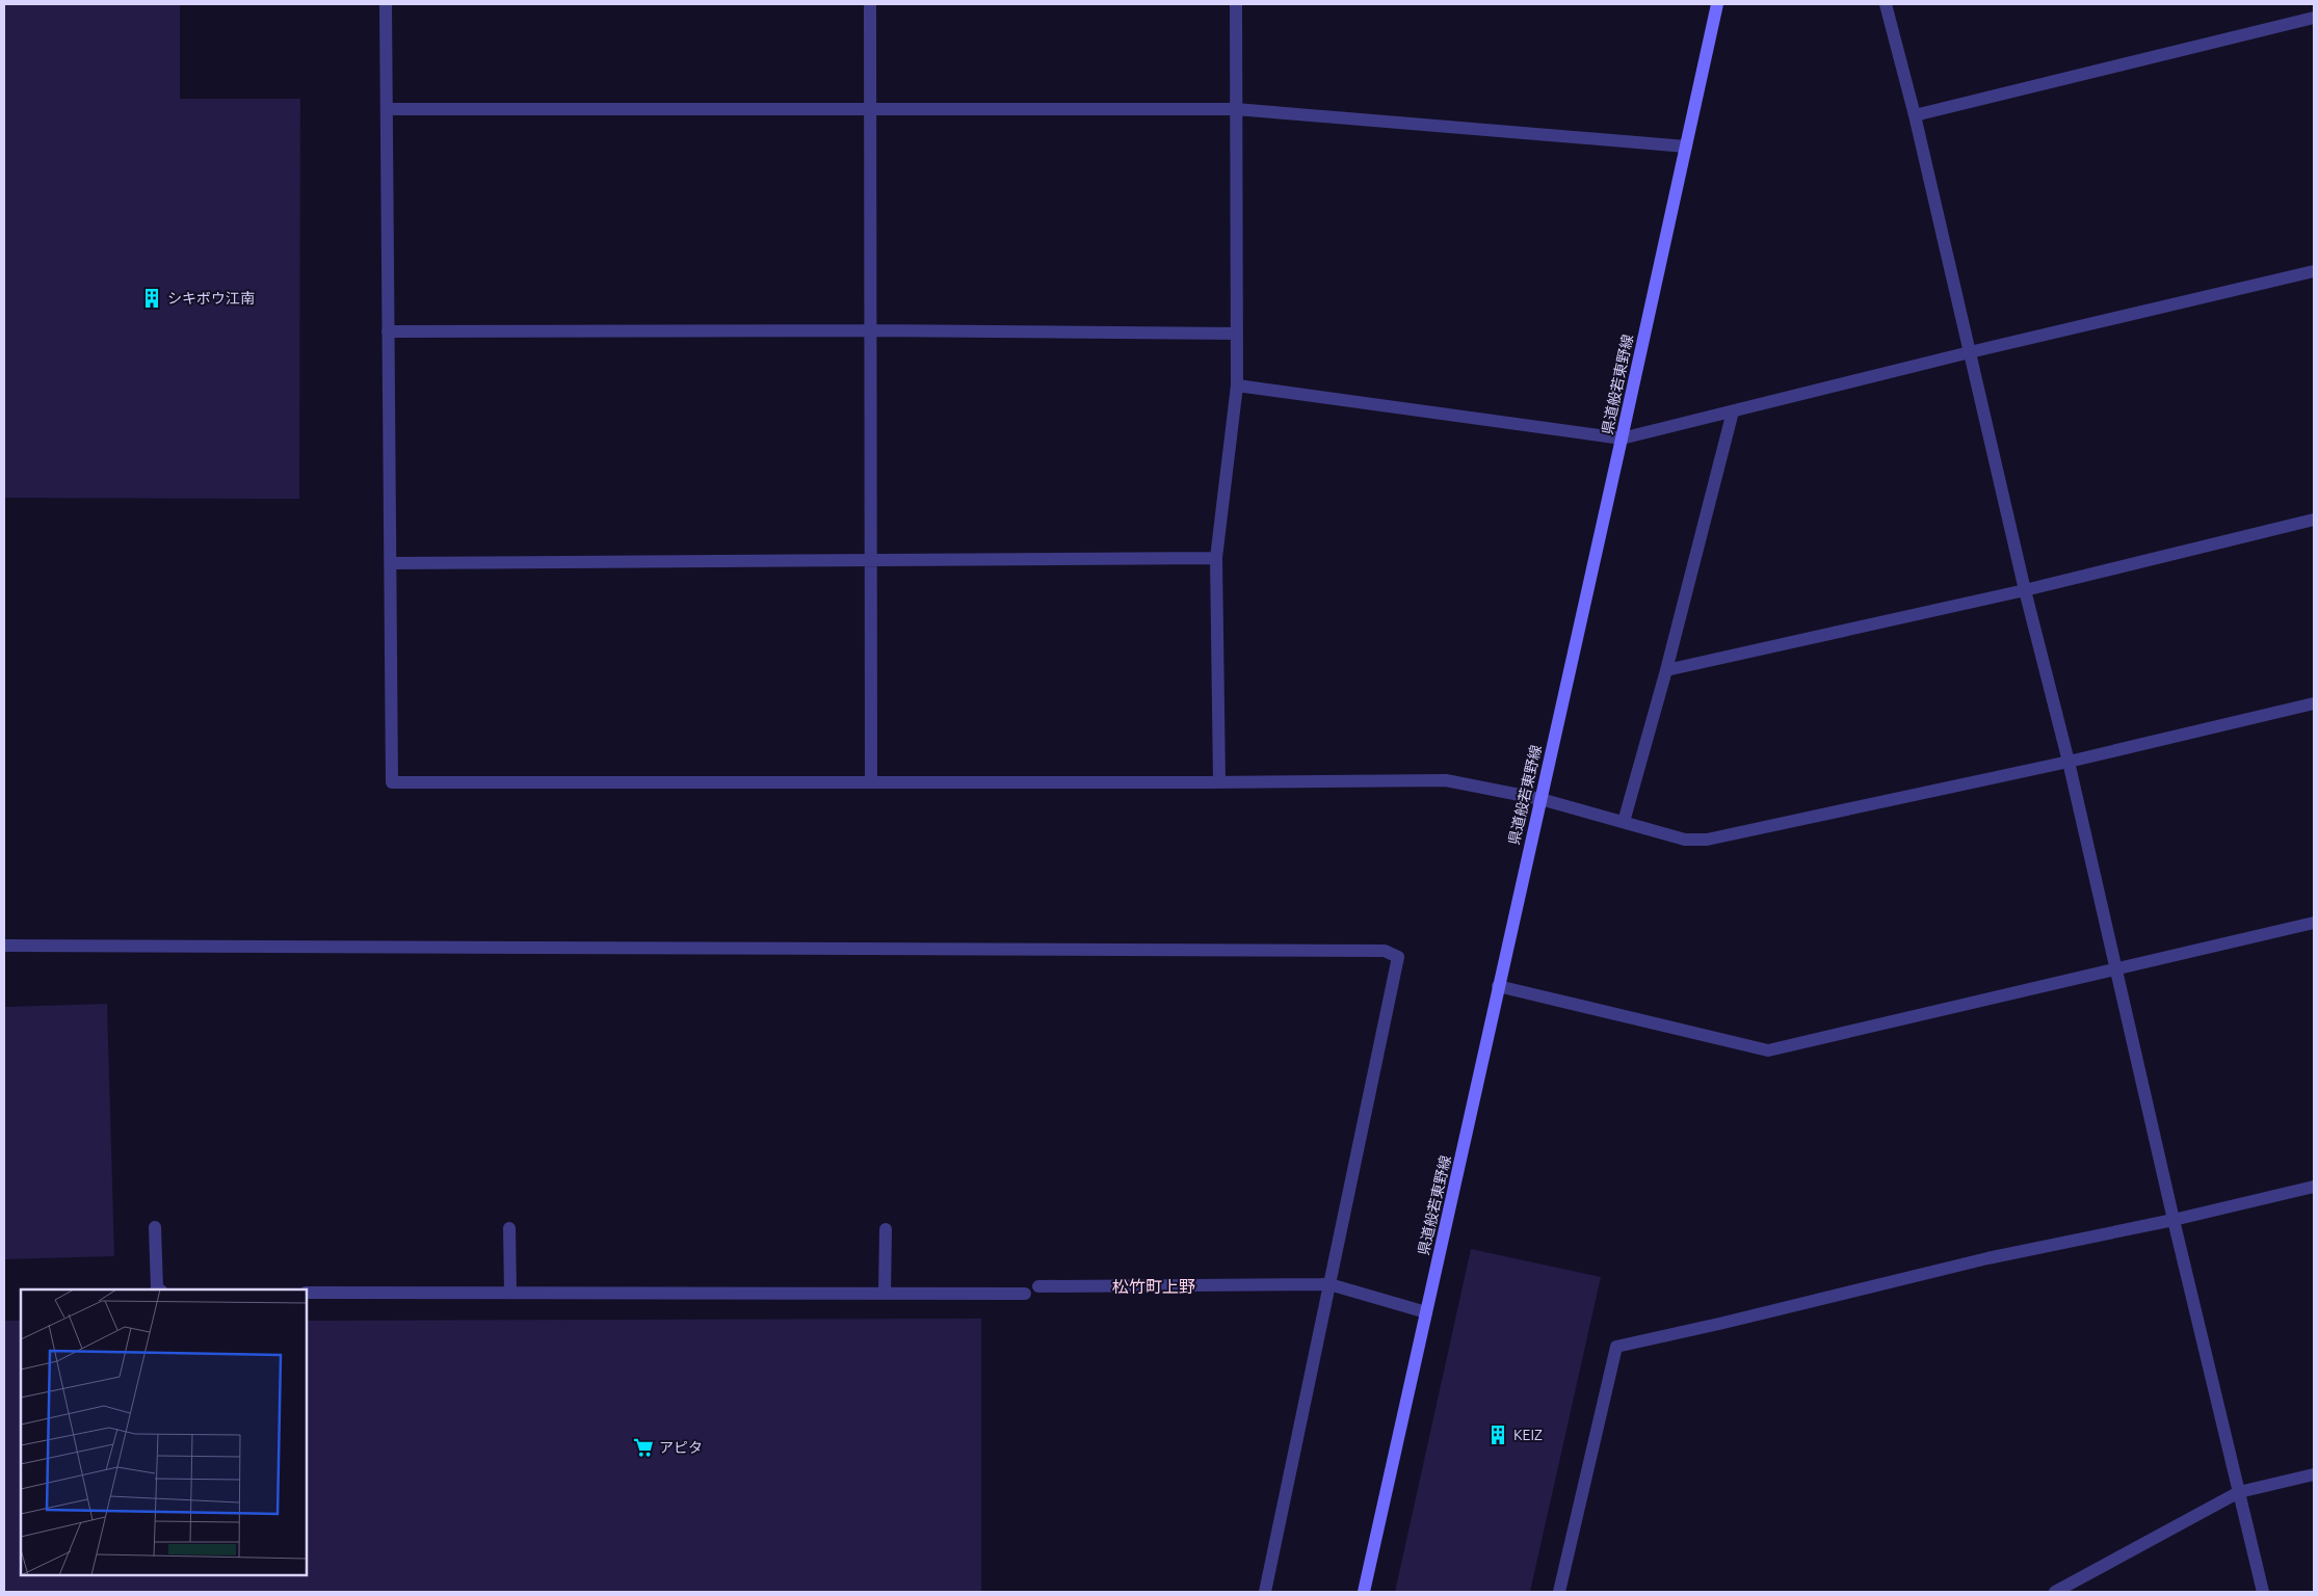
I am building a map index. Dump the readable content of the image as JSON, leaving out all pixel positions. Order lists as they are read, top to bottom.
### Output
{
  "streets": {
    "main road": ["県道般若東野線"]
  },
  "districts": ["松竹町上野"],
  "places": {
    "building": ["シキボウ江南", "KEIZ"],
    "supermarket": ["アピタ"]
  }
}
